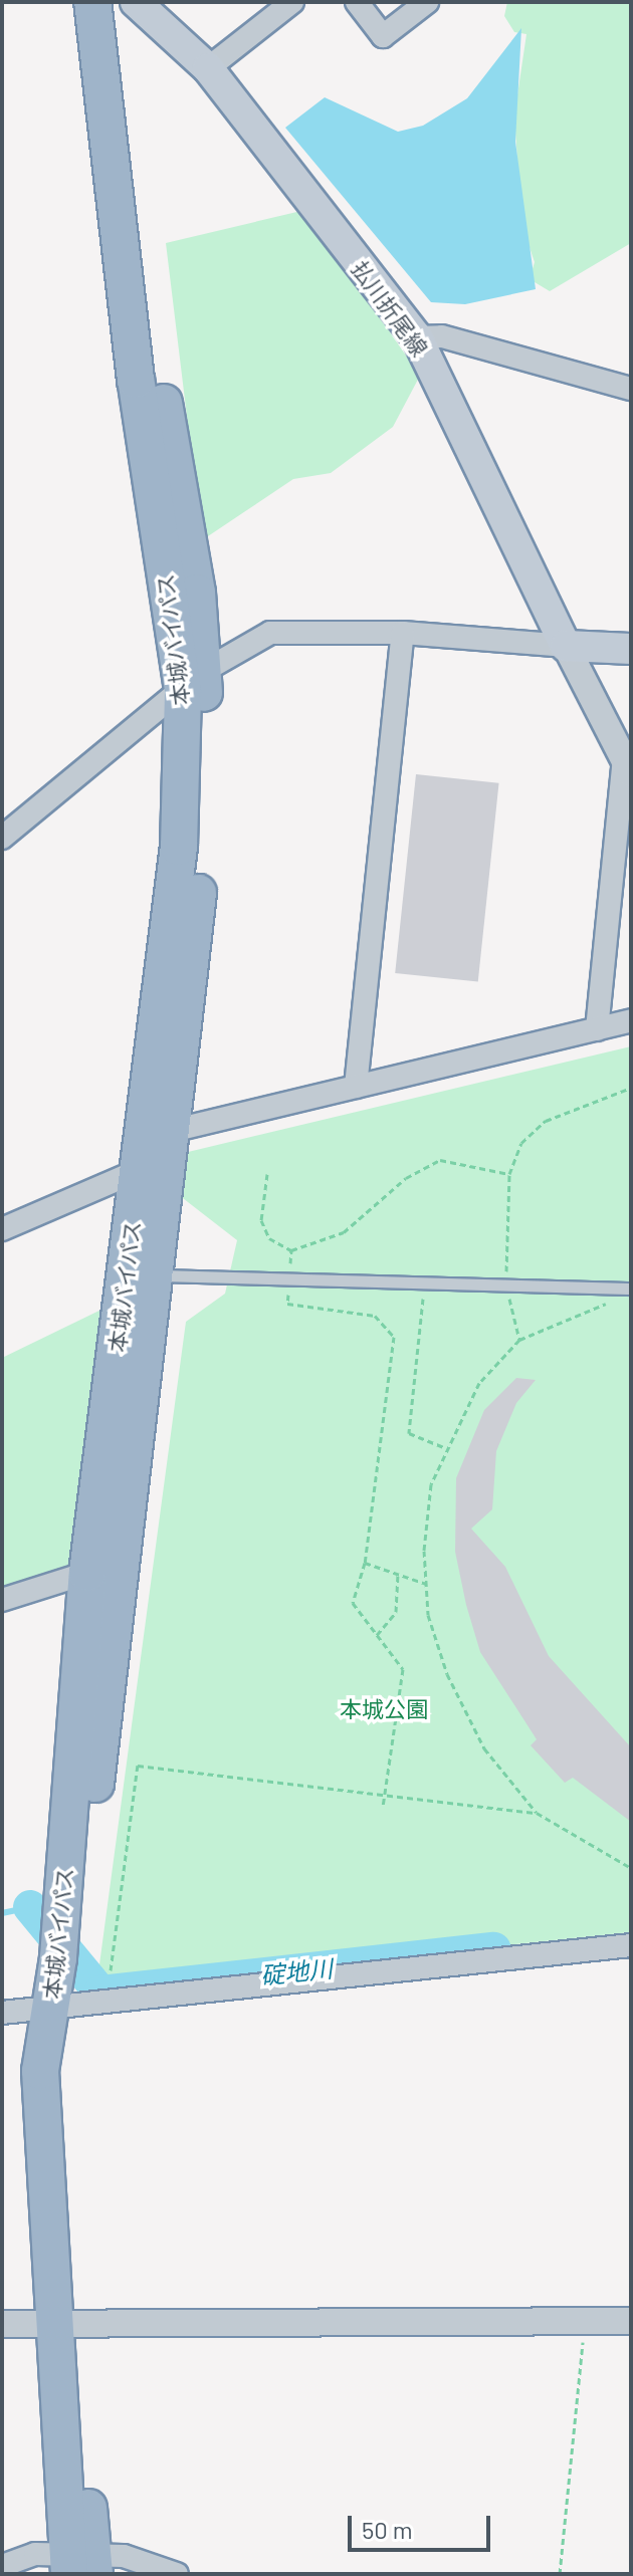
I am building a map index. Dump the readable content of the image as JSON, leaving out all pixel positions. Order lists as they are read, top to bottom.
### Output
{
  "streets": {
    "highway": ["本城バイパス"],
    "main road": ["払川折尾線"]
  },
  "water": ["碇地川"],
  "parks": ["本城公園"],
  "scale_bar": "50 m"
}
